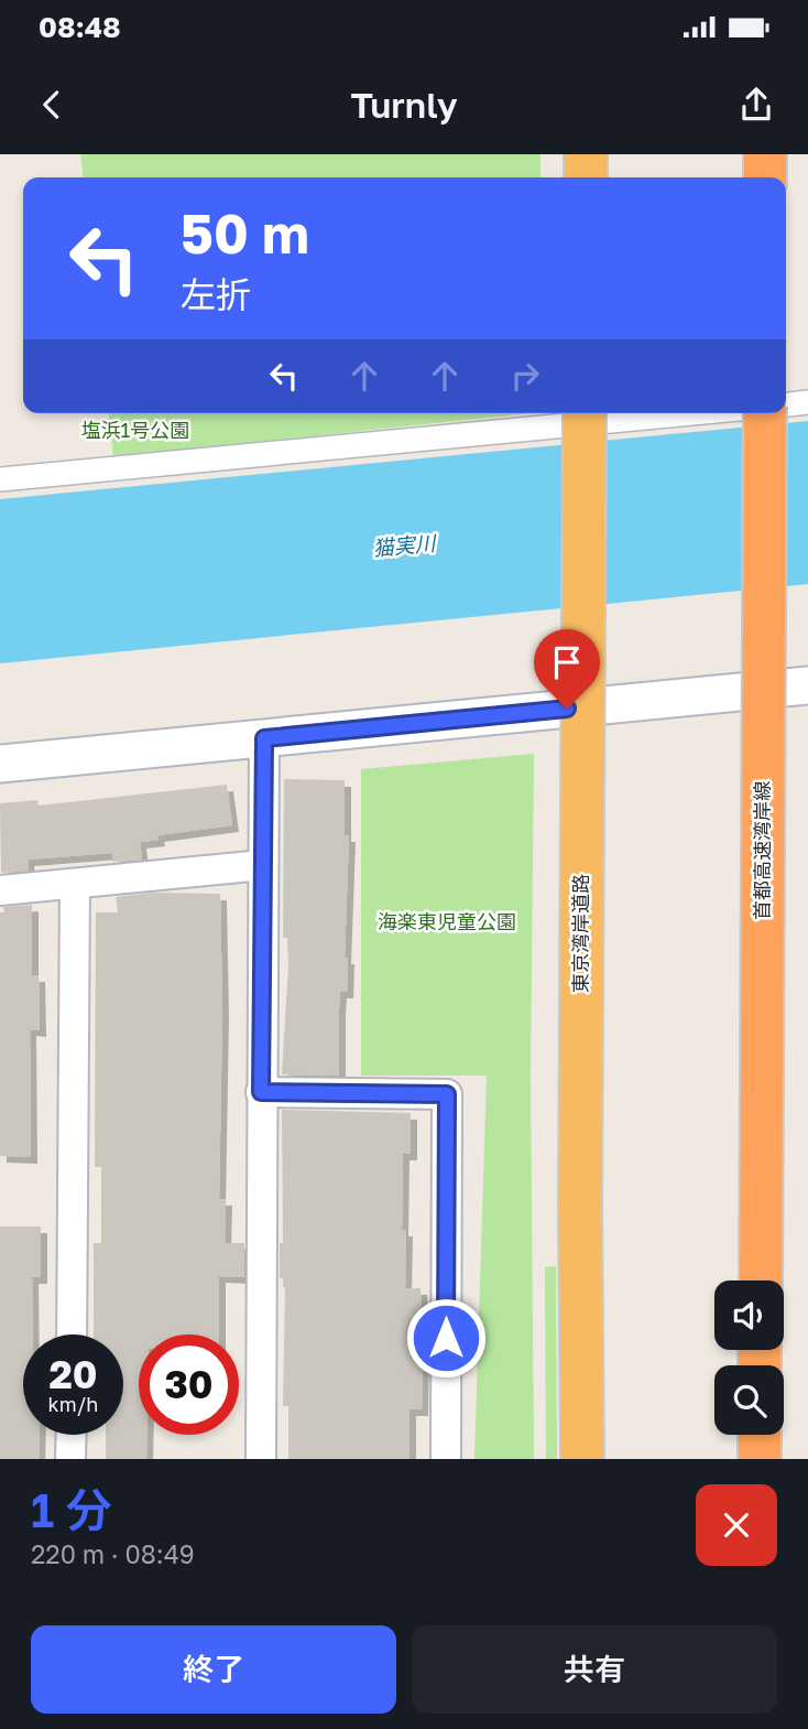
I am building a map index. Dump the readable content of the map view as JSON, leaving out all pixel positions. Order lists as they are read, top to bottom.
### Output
{
  "streets": {
    "highway": ["首都高速湾岸線", "東京湾岸道路"]
  },
  "water": ["猫実川"],
  "parks": ["塩浜1号公園", "海楽東児童公園"],
  "page": {
    "status": "08:48",
    "header": "Turnly",
    "turn": ["50 m", "左折"],
    "speed": "20 km/h",
    "limit": "30",
    "heading": ["1 分", "220 m · 08:49"],
    "buttons": ["終了", "共有"]
  }
}
